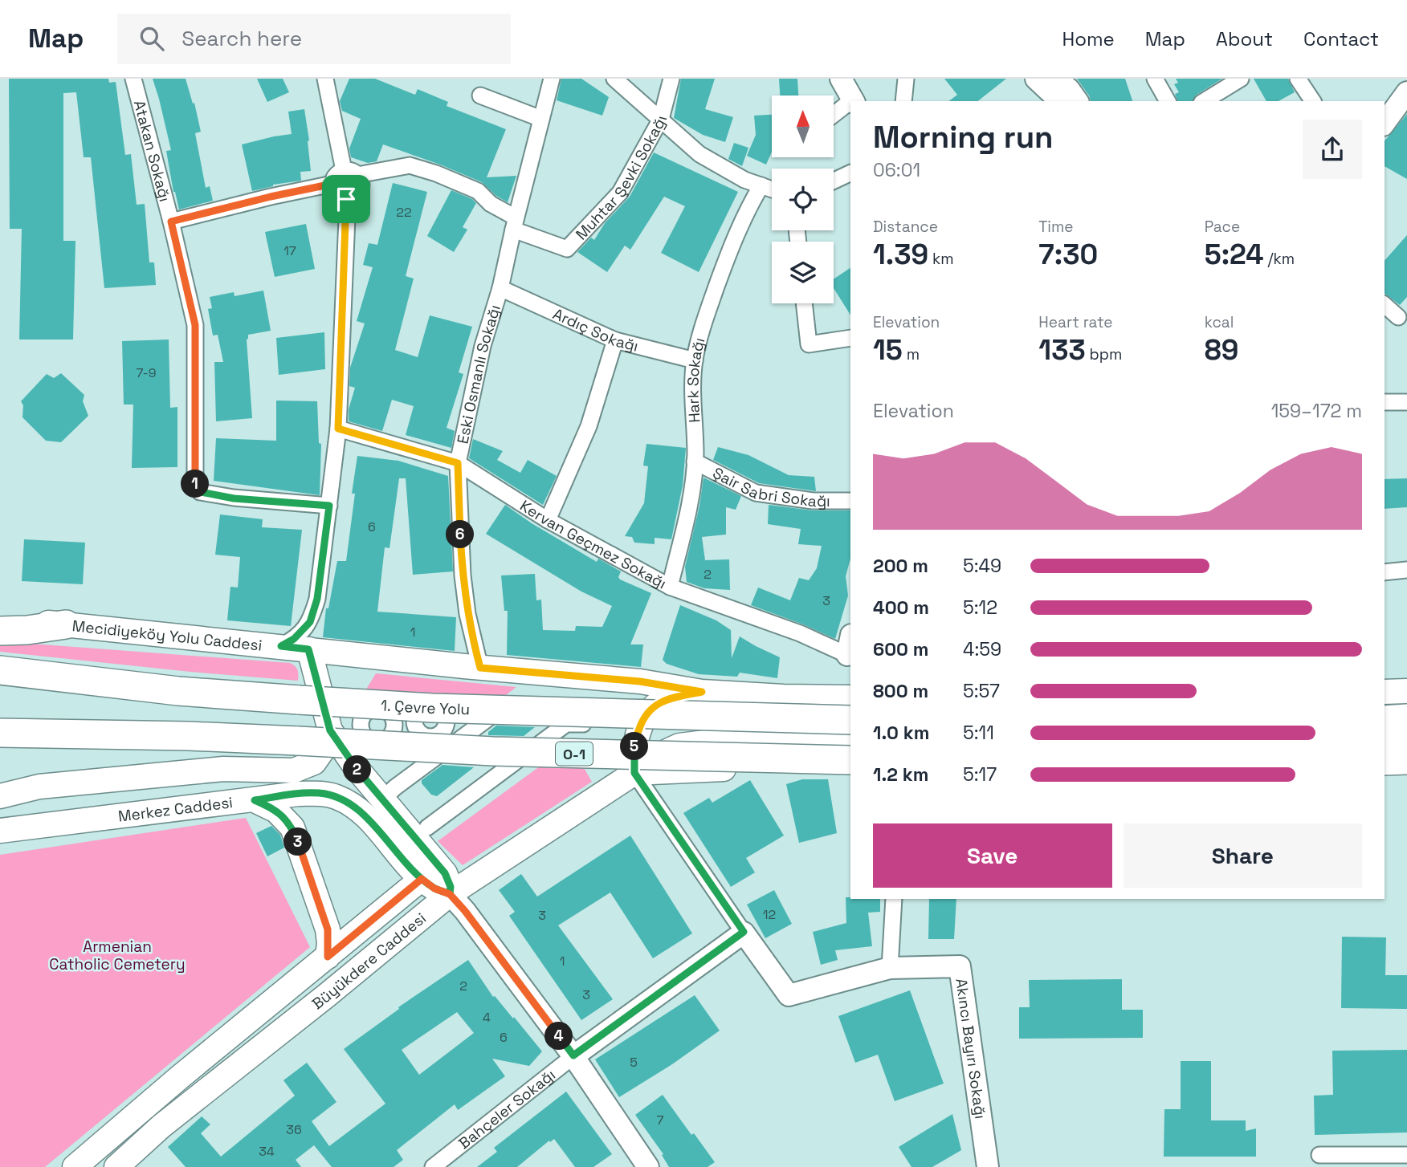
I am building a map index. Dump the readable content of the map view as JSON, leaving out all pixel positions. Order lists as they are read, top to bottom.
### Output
{
  "streets": {
    "highway": ["1. Çevre Yolu", "O-1"],
    "main road": ["Mecidiyeköy Yolu Caddesi", "Merkez Caddesi", "Büyükdere Caddesi"],
    "street": [
      "Atakan Sokağı",
      "Muhtar Şevki Sokağı",
      "Ardıç Sokağı",
      "Eski Osmanlı Sokağı",
      "Hark Sokağı",
      "Şair Sabri Sokağı",
      "Kervan Geçmez Sokağı",
      "Akıncı Bayırı Sokağı",
      "Bahçeler Sokağı"
    ]
  },
  "crossings": [
    ["Muhtar Şevki Sokağı", "Eski Osmanlı Sokağı"],
    ["Ardıç Sokağı", "Eski Osmanlı Sokağı"],
    ["Ardıç Sokağı", "Hark Sokağı"],
    ["Eski Osmanlı Sokağı", "Kervan Geçmez Sokağı"],
    ["Eski Osmanlı Sokağı", "Mecidiyeköy Yolu Caddesi"],
    ["Hark Sokağı", "Şair Sabri Sokağı"],
    ["Hark Sokağı", "Kervan Geçmez Sokağı"],
    ["Merkez Caddesi", "Büyükdere Caddesi"],
    ["Akıncı Bayırı Sokağı", "Bahçeler Sokağı"]
  ],
  "parks": ["Armenian Catholic Cemetery"],
  "house_numbers": [
    "22",
    "17",
    "7-9",
    "6",
    "2",
    "3",
    "1",
    "12",
    "3",
    "1",
    "2",
    "3",
    "4",
    "6",
    "5",
    "7",
    "36",
    "34"
  ],
  "north": "top",
  "page": {
    "header": "Map",
    "search": "Search here",
    "nav": [
      "Home",
      "Map",
      "About",
      "Contact"
    ],
    "heading": ["Morning run", "06:01"],
    "stats": [
      ["Distance", "1.39 km"],
      ["Time", "7:30"],
      ["Pace", "5:24 /km"],
      ["Elevation", "15 m"],
      ["Heart rate", "133 bpm"],
      ["kcal", "89"]
    ],
    "chart": ["Elevation", "159–172 m"],
    "pins": [
      "1",
      "6",
      "5",
      "2",
      "3",
      "4"
    ],
    "list": [
      {
        "name": "200 m",
        "note": "5:49"
      },
      {
        "name": "400 m",
        "note": "5:12"
      },
      {
        "name": "600 m",
        "note": "4:59"
      },
      {
        "name": "800 m",
        "note": "5:57"
      },
      {
        "name": "1.0 km",
        "note": "5:11"
      },
      {
        "name": "1.2 km",
        "note": "5:17"
      }
    ],
    "buttons": ["Save", "Share"]
  }
}
